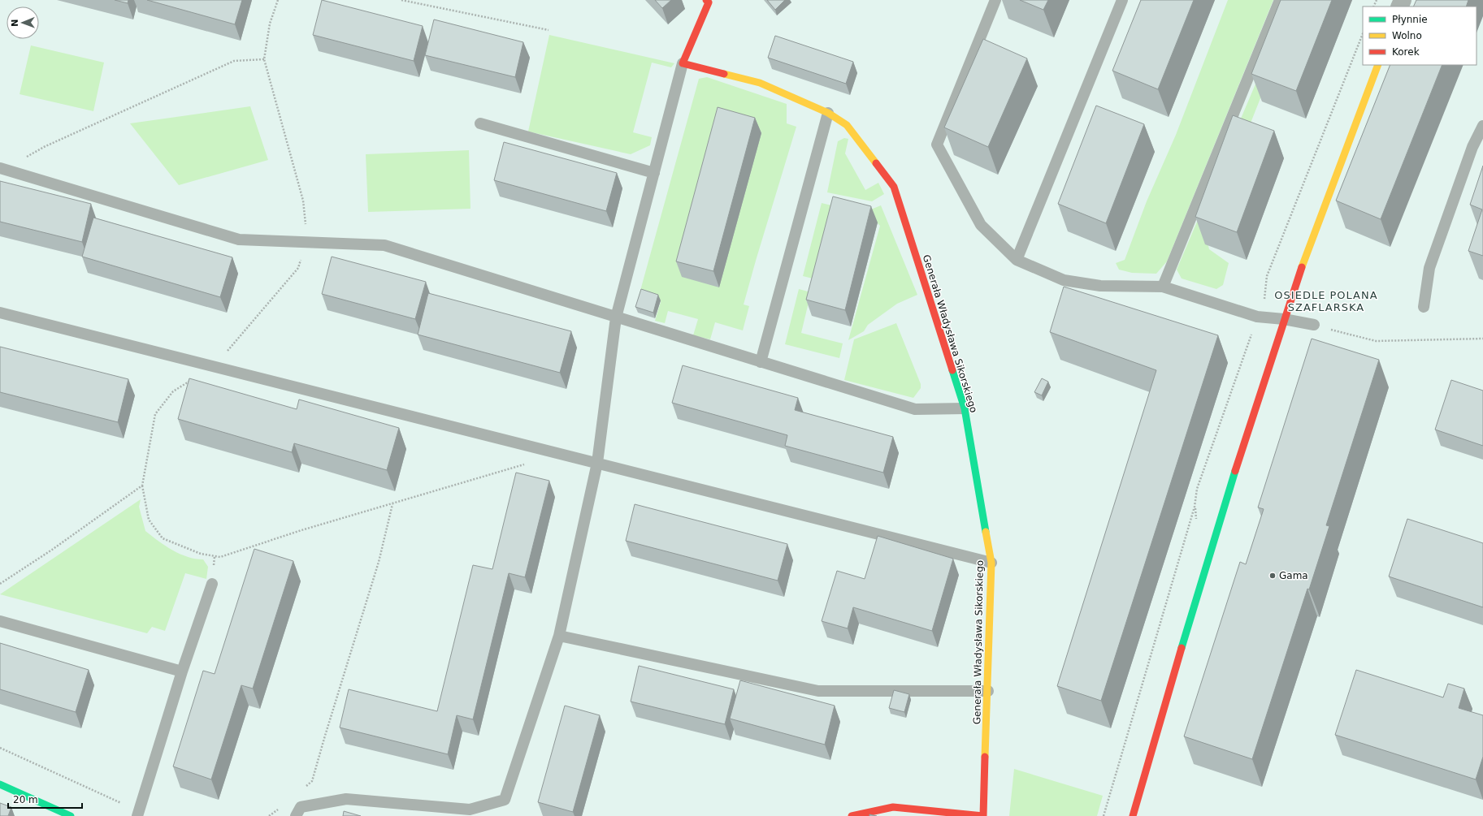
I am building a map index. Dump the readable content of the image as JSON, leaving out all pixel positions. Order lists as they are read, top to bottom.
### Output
{
  "streets": {
    "street": ["Generała Władysława Sikorskiego"]
  },
  "districts": ["OSIEDLE POLANA SZAFLARSKA"],
  "places": ["Gama"],
  "legend": ["Płynnie", "Wolno", "Korek"],
  "scale_bar": "20 m",
  "north": "left"
}
